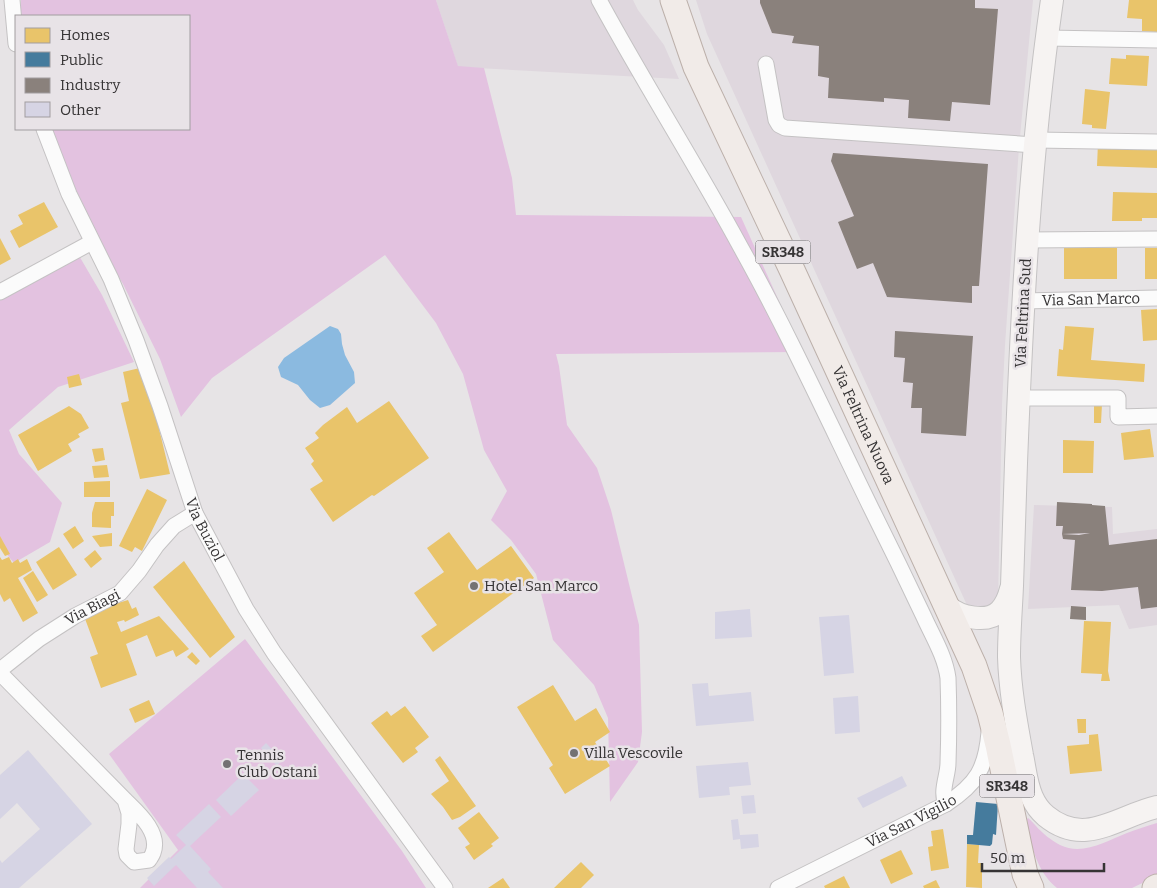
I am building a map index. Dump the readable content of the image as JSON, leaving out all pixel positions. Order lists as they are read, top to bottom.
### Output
{
  "streets": {
    "main road": ["SR348", "Via Feltrina Sud", "Via Feltrina Nuova"],
    "street": [
      "Via San Marco",
      "Via Buziol",
      "Via Biagi",
      "Via San Vigilio"
    ]
  },
  "crossings": [
    ["Via San Marco", "Via Feltrina Sud"],
    ["Via Feltrina Sud", "Via Feltrina Nuova"],
    ["Via Feltrina Nuova", "Via San Vigilio"],
    ["Via Buziol", "Via Biagi"]
  ],
  "places": ["Hotel San Marco", "Villa Vescovile", "Tennis Club Ostani"],
  "legend": [
    "Homes",
    "Public",
    "Industry",
    "Other"
  ],
  "scale_bar": "50 m"
}
